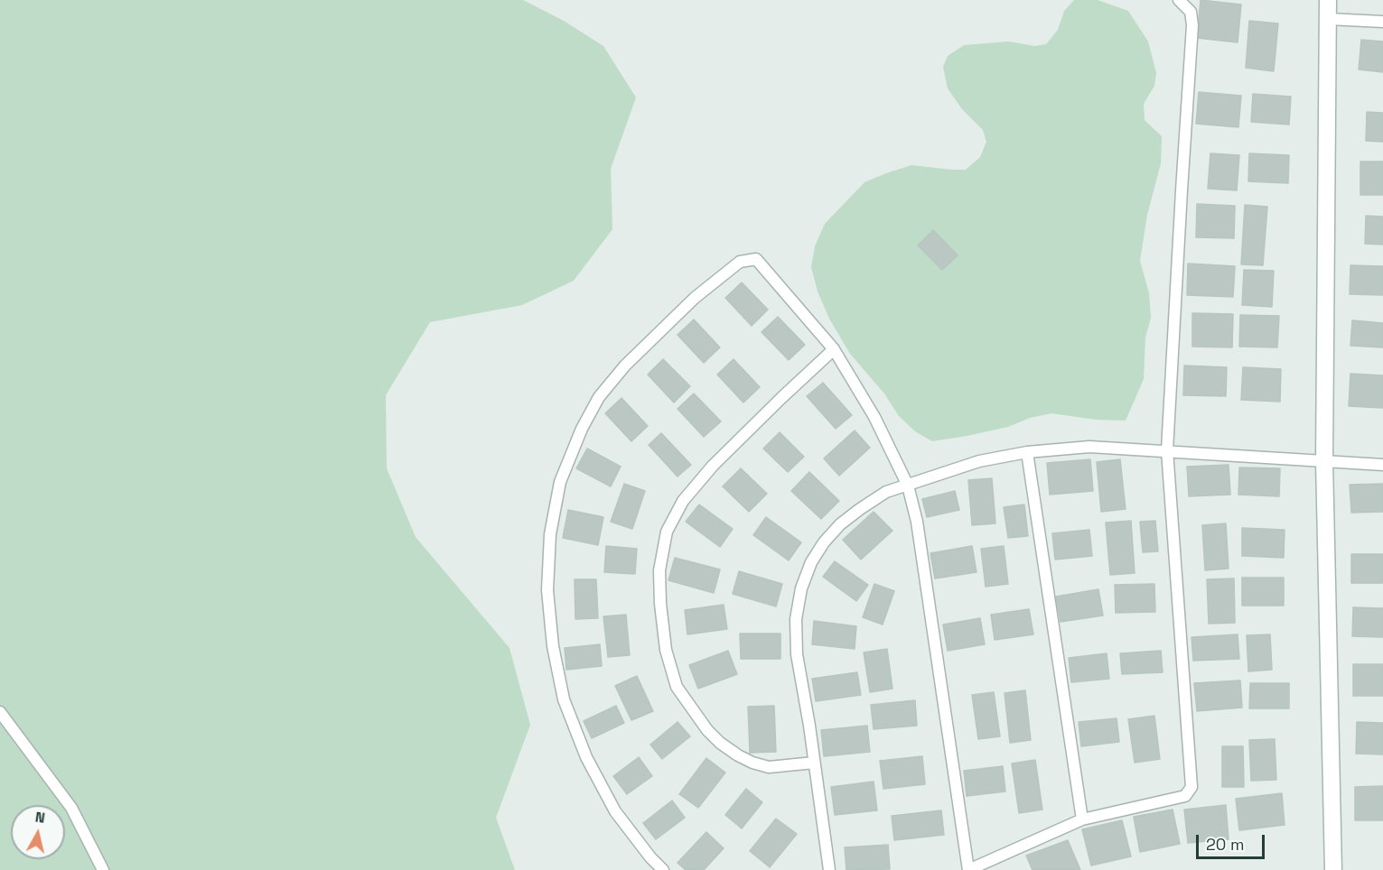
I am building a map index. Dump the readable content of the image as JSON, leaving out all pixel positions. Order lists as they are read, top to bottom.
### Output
{
  "scale_bar": "20 m",
  "north": "top"
}
